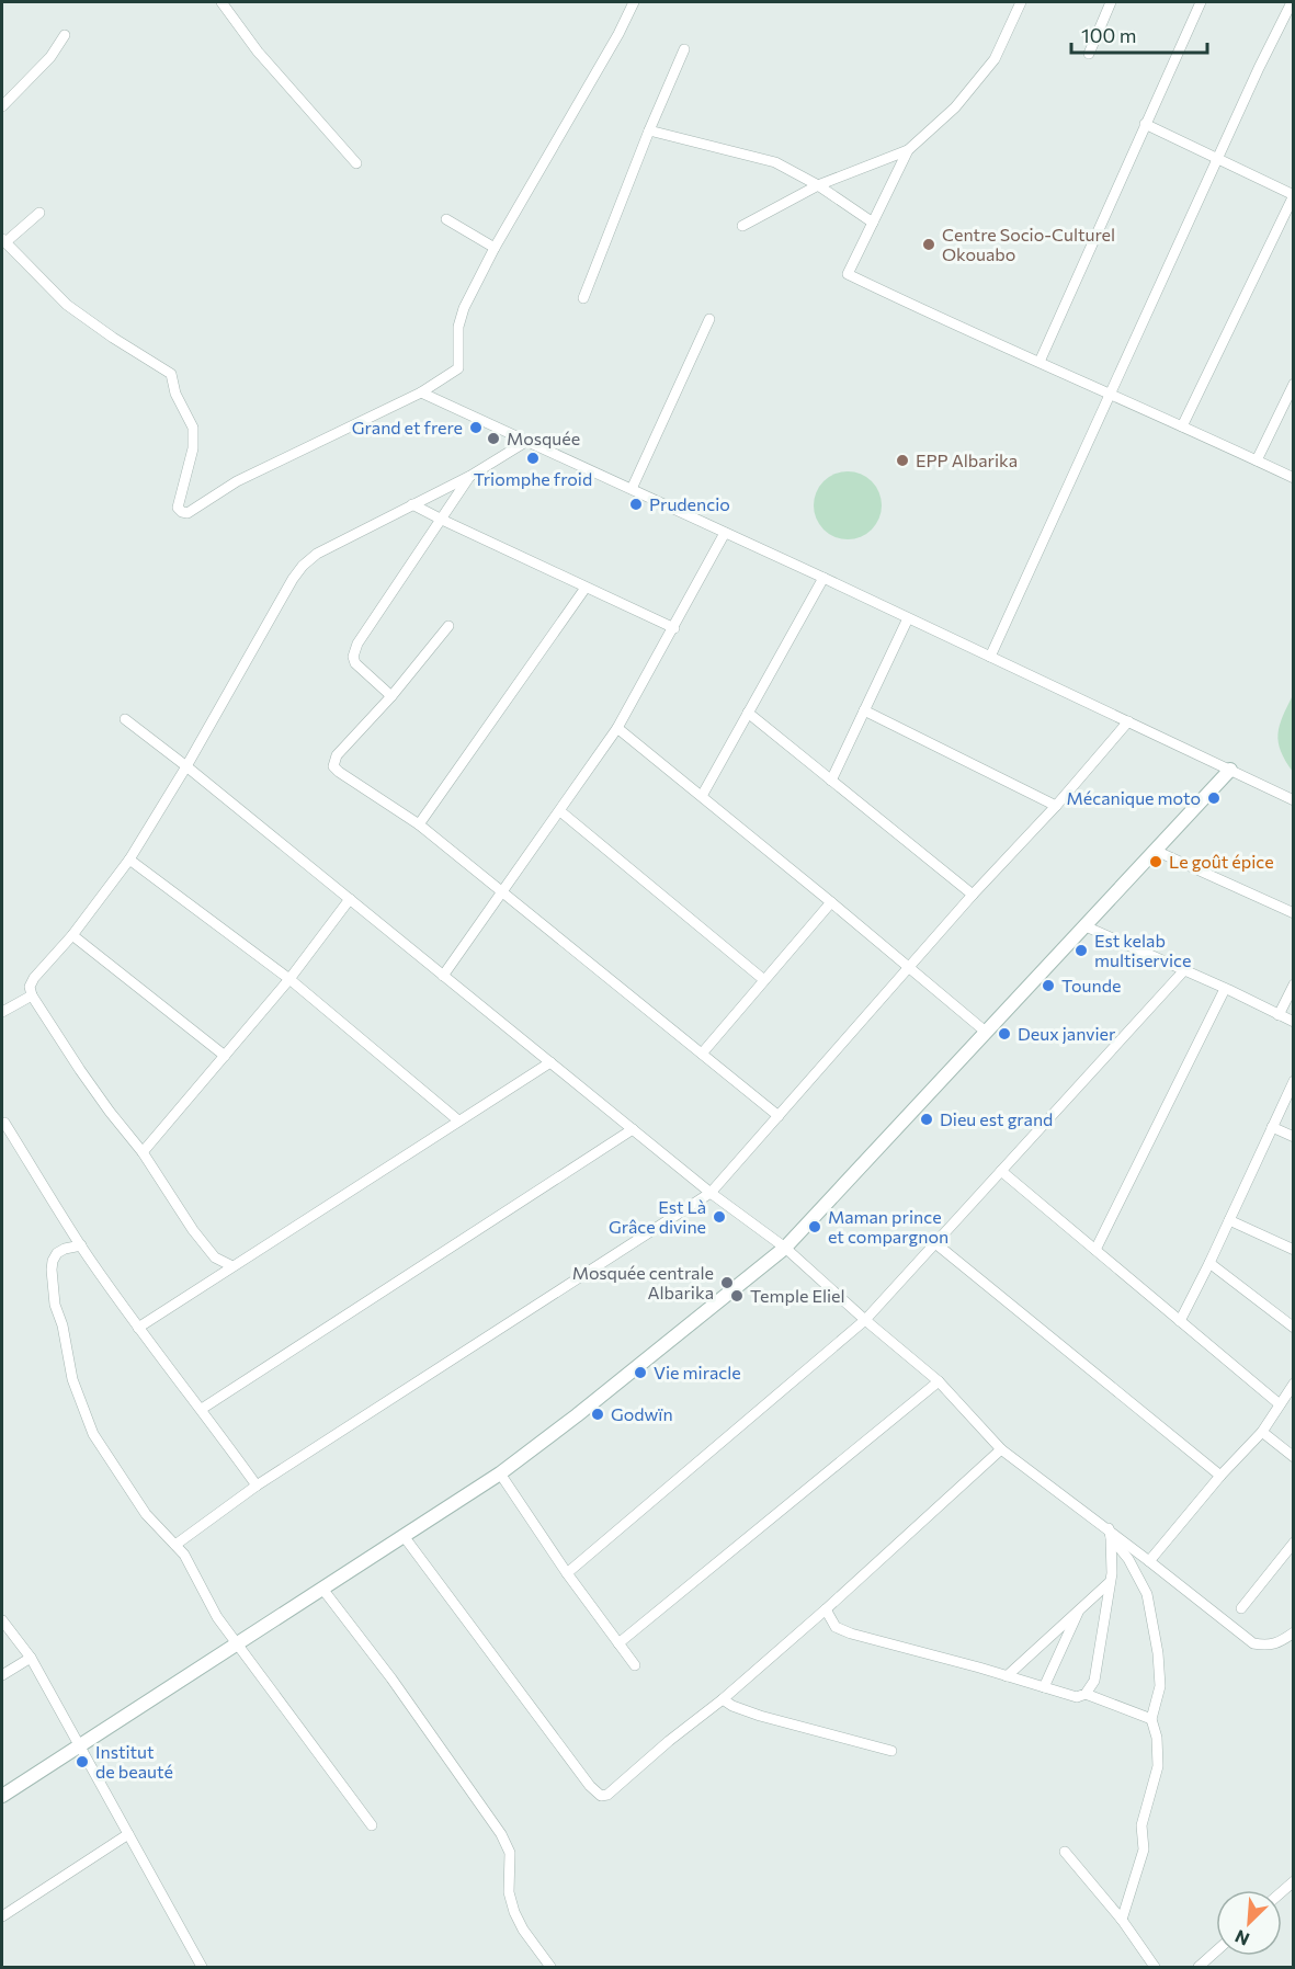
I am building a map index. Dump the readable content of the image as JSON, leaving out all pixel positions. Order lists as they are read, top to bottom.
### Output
{
  "places": [
    "Centre Socio-Culturel Okouabo",
    "Grand et frere",
    "Mosquée",
    "Triomphe froid",
    "EPP Albarika",
    "Prudencio",
    "Mécanique moto",
    "Le goût épice",
    "Est kelab multiservice",
    "Tounde",
    "Deux janvier",
    "Dieu est grand",
    "Est Là Grâce divine",
    "Maman prince et compargnon",
    "Mosquée centrale Albarika",
    "Temple Eliel",
    "Vie miracle",
    "Godwïn",
    "Institut de beauté"
  ],
  "scale_bar": "100 m",
  "north": "bottom left"
}
